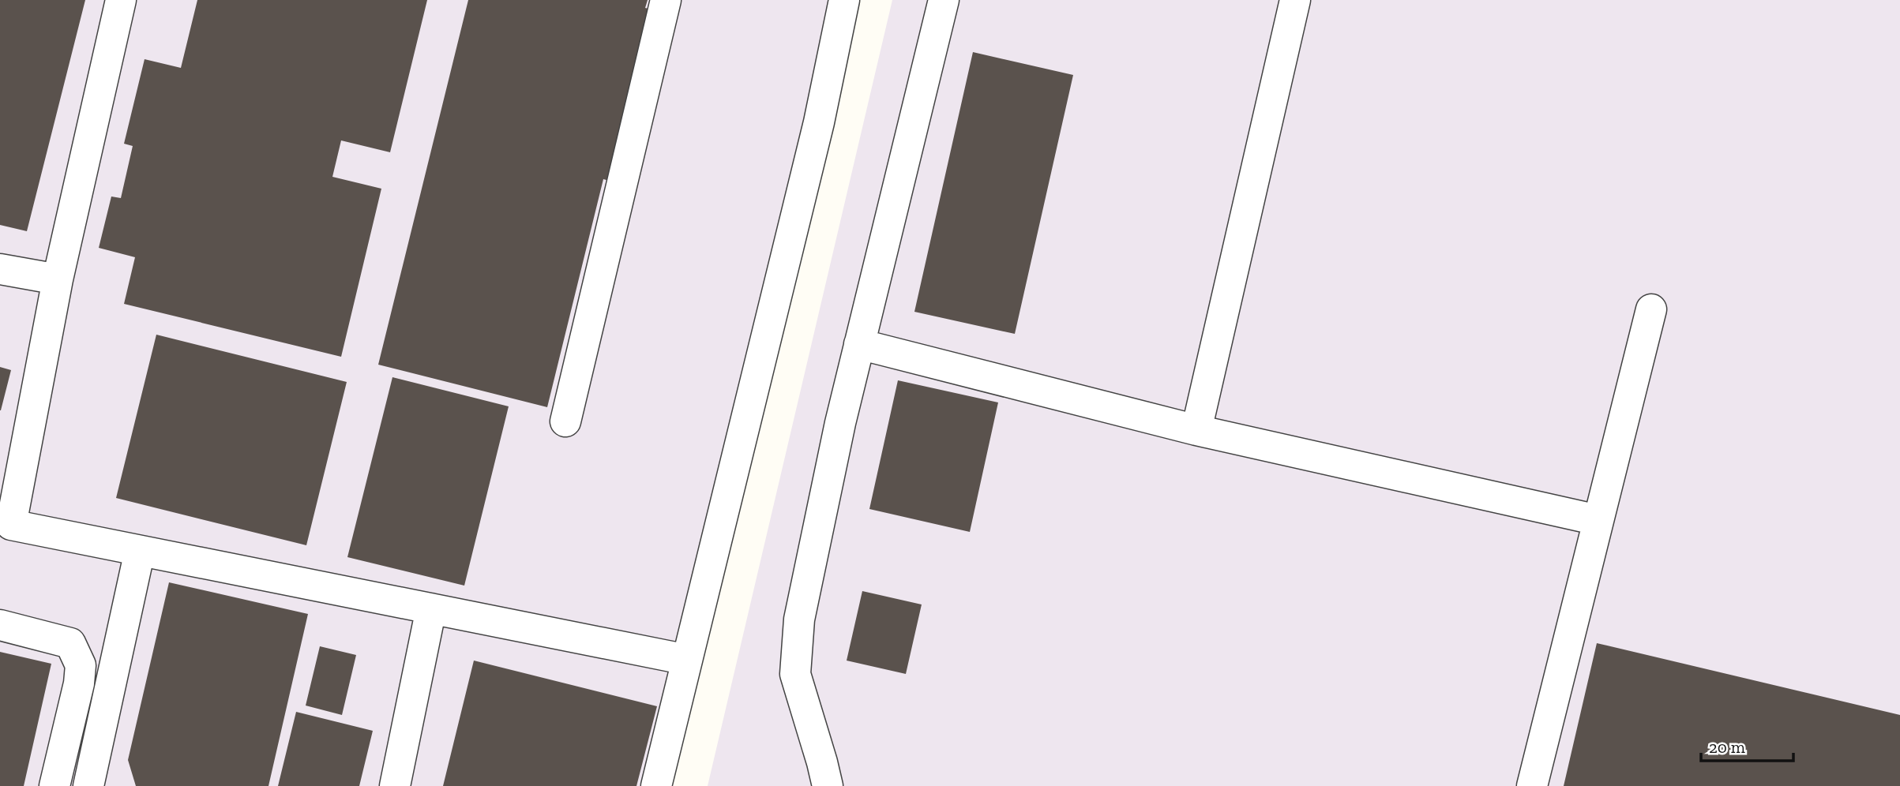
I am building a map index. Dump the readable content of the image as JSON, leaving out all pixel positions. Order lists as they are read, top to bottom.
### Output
{
  "scale_bar": "20 m"
}
